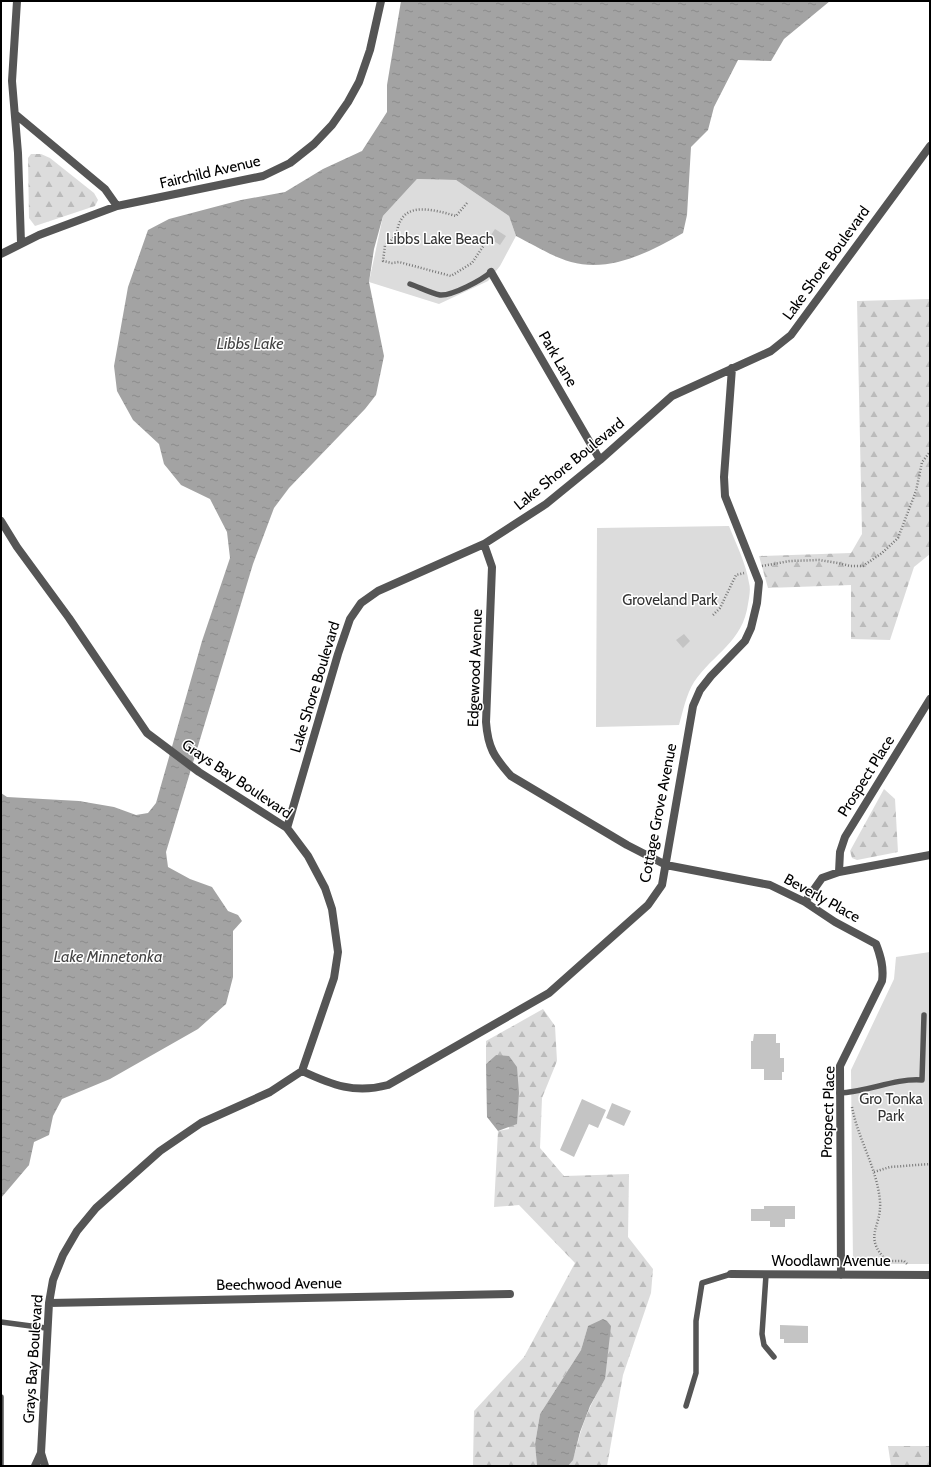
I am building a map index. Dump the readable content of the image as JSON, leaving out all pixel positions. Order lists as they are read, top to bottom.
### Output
{
  "streets": {
    "street": [
      "Fairchild Avenue",
      "Lake Shore Boulevard",
      "Park Lane",
      "Edgewood Avenue",
      "Prospect Place",
      "Grays Bay Boulevard",
      "Cottage Grove Avenue",
      "Beverly Place",
      "Woodlawn Avenue",
      "Beechwood Avenue"
    ]
  },
  "crossings": [
    ["Lake Shore Boulevard", "Park Lane"],
    ["Lake Shore Boulevard", "Edgewood Avenue"],
    ["Lake Shore Boulevard", "Grays Bay Boulevard"],
    ["Lake Shore Boulevard", "Cottage Grove Avenue"],
    ["Edgewood Avenue", "Cottage Grove Avenue"],
    ["Edgewood Avenue", "Beverly Place"],
    ["Prospect Place", "Beverly Place"],
    ["Prospect Place", "Woodlawn Avenue"],
    ["Grays Bay Boulevard", "Cottage Grove Avenue"],
    ["Grays Bay Boulevard", "Beechwood Avenue"],
    ["Cottage Grove Avenue", "Beverly Place"]
  ],
  "water": ["Libbs Lake", "Lake Minnetonka"],
  "parks": ["Libbs Lake Beach", "Groveland Park", "Gro Tonka Park"]
}
